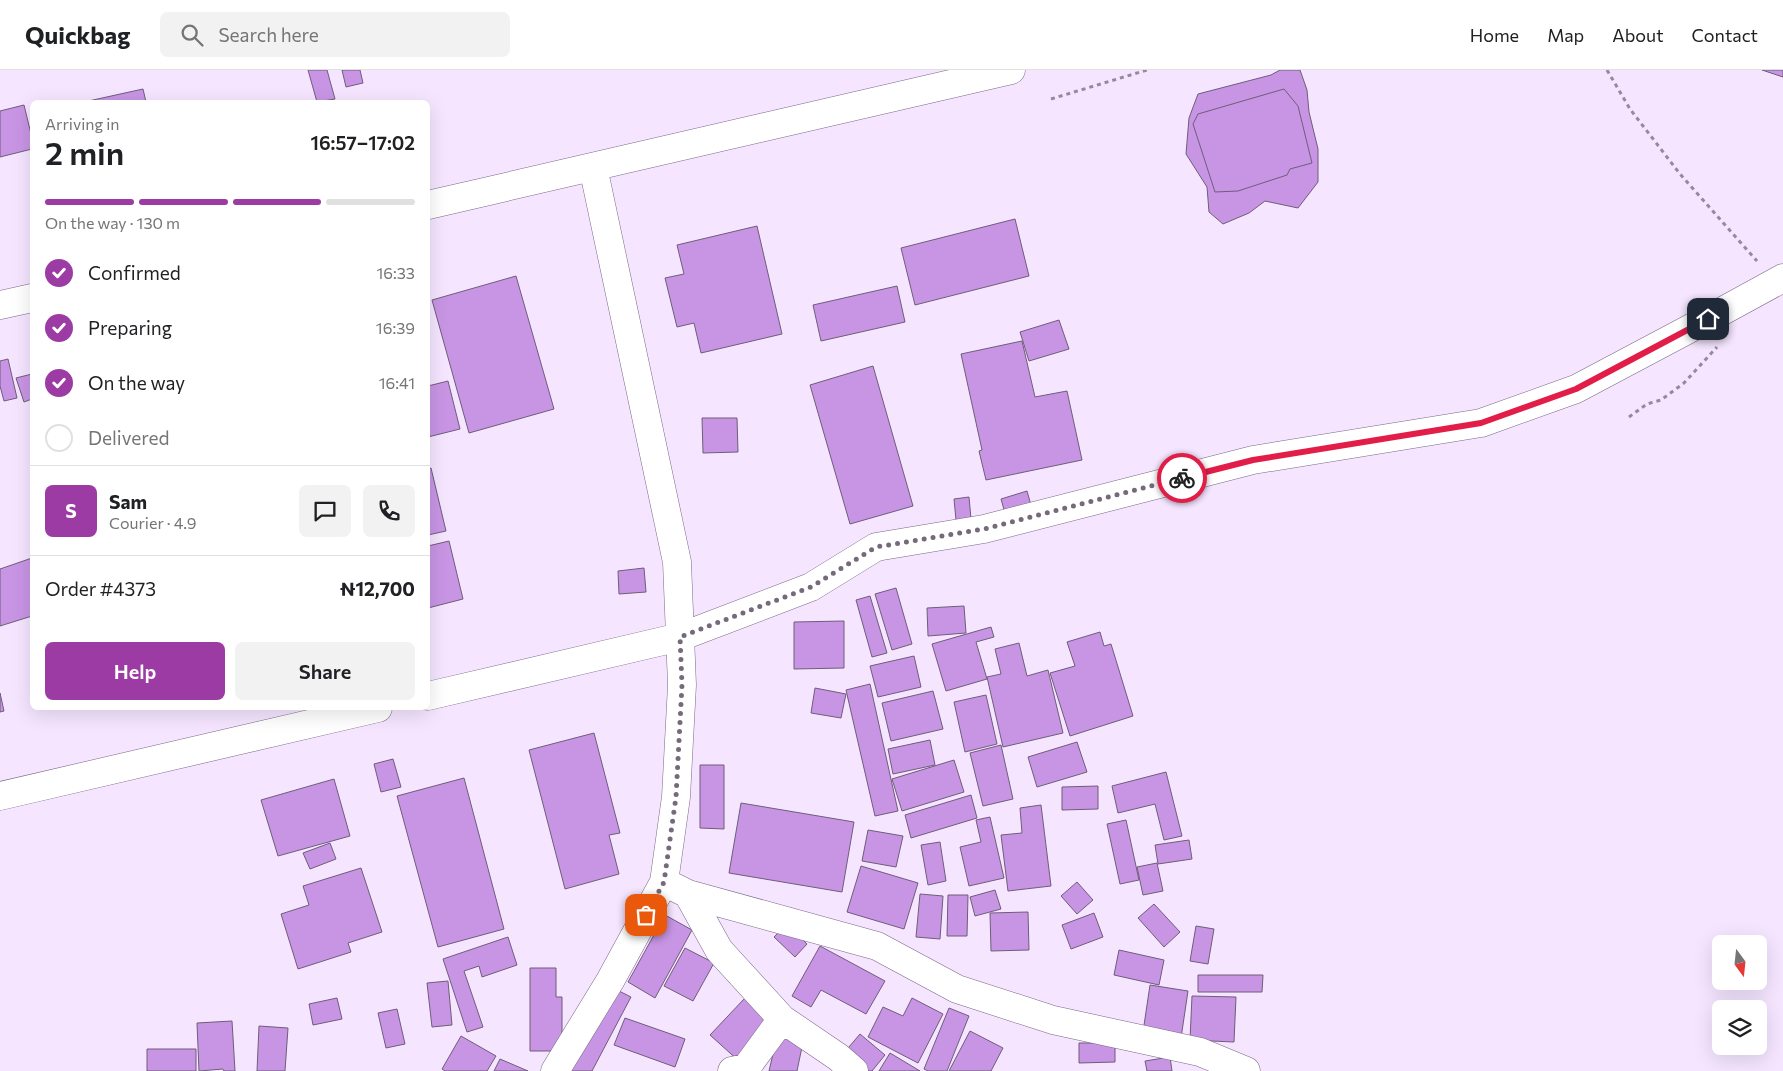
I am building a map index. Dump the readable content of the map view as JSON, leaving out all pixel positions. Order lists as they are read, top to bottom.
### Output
{
  "north": "bottom",
  "page": {
    "header": "Quickbag",
    "search": "Search here",
    "nav": [
      "Home",
      "Map",
      "About",
      "Contact"
    ],
    "heading": ["2 min", "Arriving in", "16:57–17:02"],
    "panel": [
      "Sam",
      "Courier · 4.9",
      "Order #4373",
      "₦12,700"
    ],
    "bar": "On the way · 130 m",
    "list": [
      ["Confirmed", "16:33"],
      ["Preparing", "16:39"],
      ["On the way", "16:41"],
      "Delivered"
    ],
    "round": "S",
    "buttons": ["Help", "Share"]
  }
}
